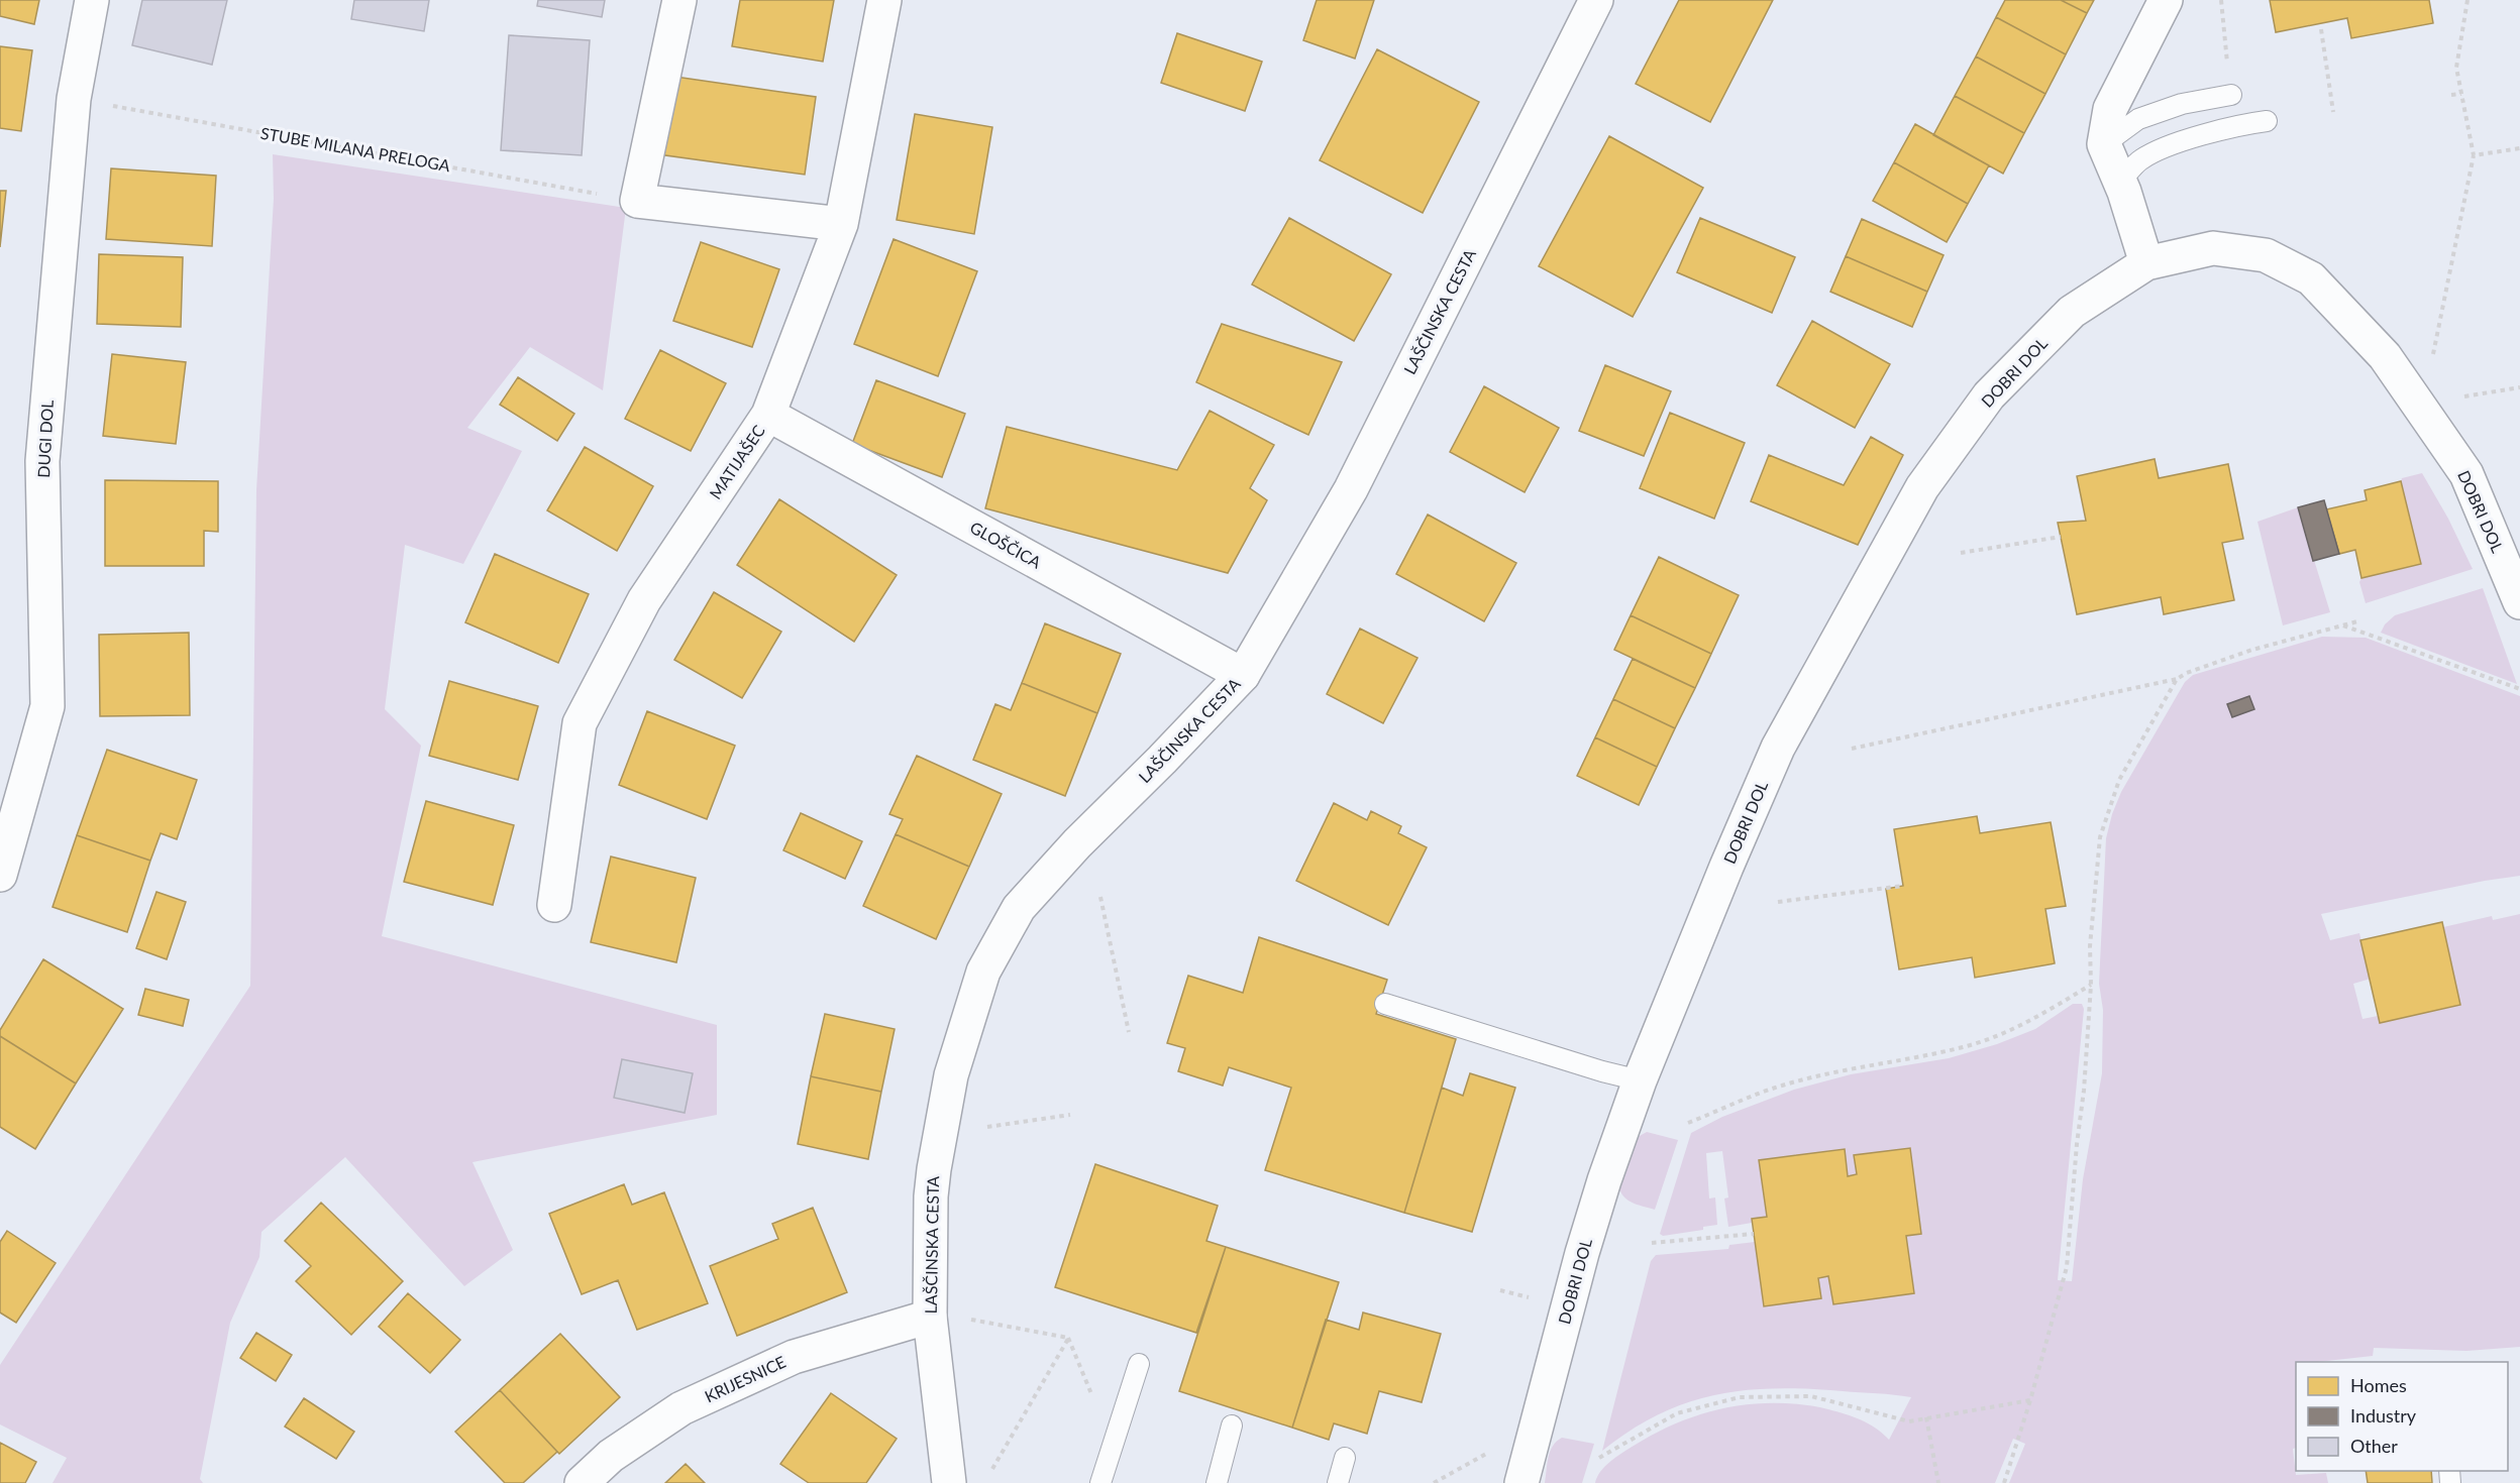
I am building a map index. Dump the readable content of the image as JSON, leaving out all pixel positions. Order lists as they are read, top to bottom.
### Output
{
  "streets": {
    "street": [
      "LAŠČINSKA CESTA",
      "DOBRI DOL",
      "DUGI DOL",
      "MATIJAŠEC",
      "GLOŠČICA",
      "KRIJESNICE"
    ],
    "path": ["STUBE MILANA PRELOGA"]
  },
  "crossings": [
    ["STUBE MILANA PRELOGA", "DUGI DOL"],
    ["LAŠČINSKA CESTA", "GLOŠČICA"],
    ["LAŠČINSKA CESTA", "KRIJESNICE"],
    ["MATIJAŠEC", "GLOŠČICA"]
  ],
  "legend": ["Homes", "Industry", "Other"]
}
